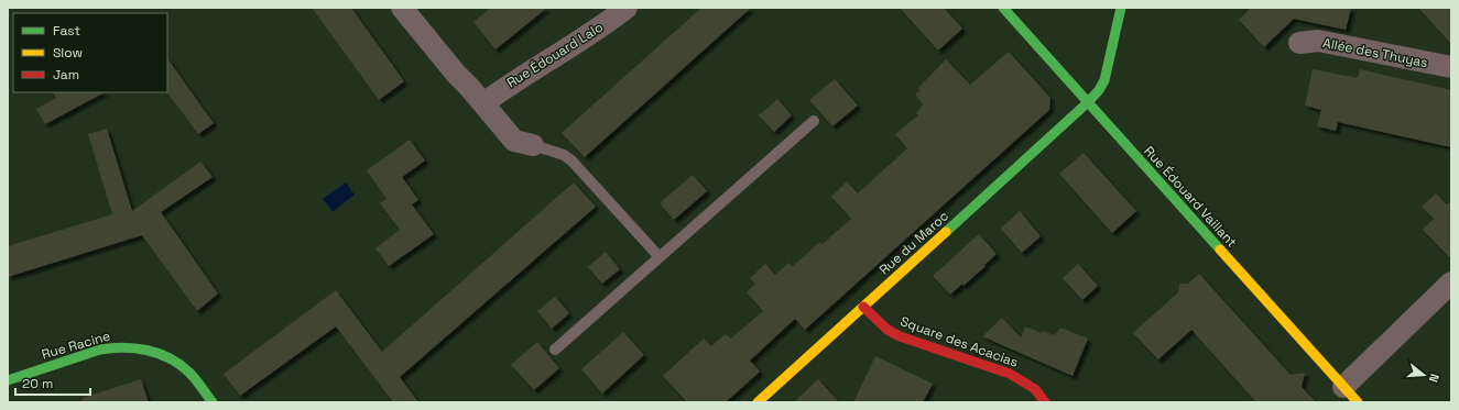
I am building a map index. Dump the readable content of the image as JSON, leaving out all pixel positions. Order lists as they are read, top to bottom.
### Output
{
  "streets": {
    "street": [
      "Allée des Thuyas",
      "Rue Édouard Lalo",
      "Rue Édouard Vaillant",
      "Rue du Maroc",
      "Square des Acacias",
      "Rue Racine"
    ]
  },
  "crossings": [
    ["Rue Édouard Vaillant", "Rue du Maroc"],
    ["Rue du Maroc", "Square des Acacias"]
  ],
  "legend": ["Fast", "Slow", "Jam"],
  "scale_bar": "20 m",
  "north": "right"
}
